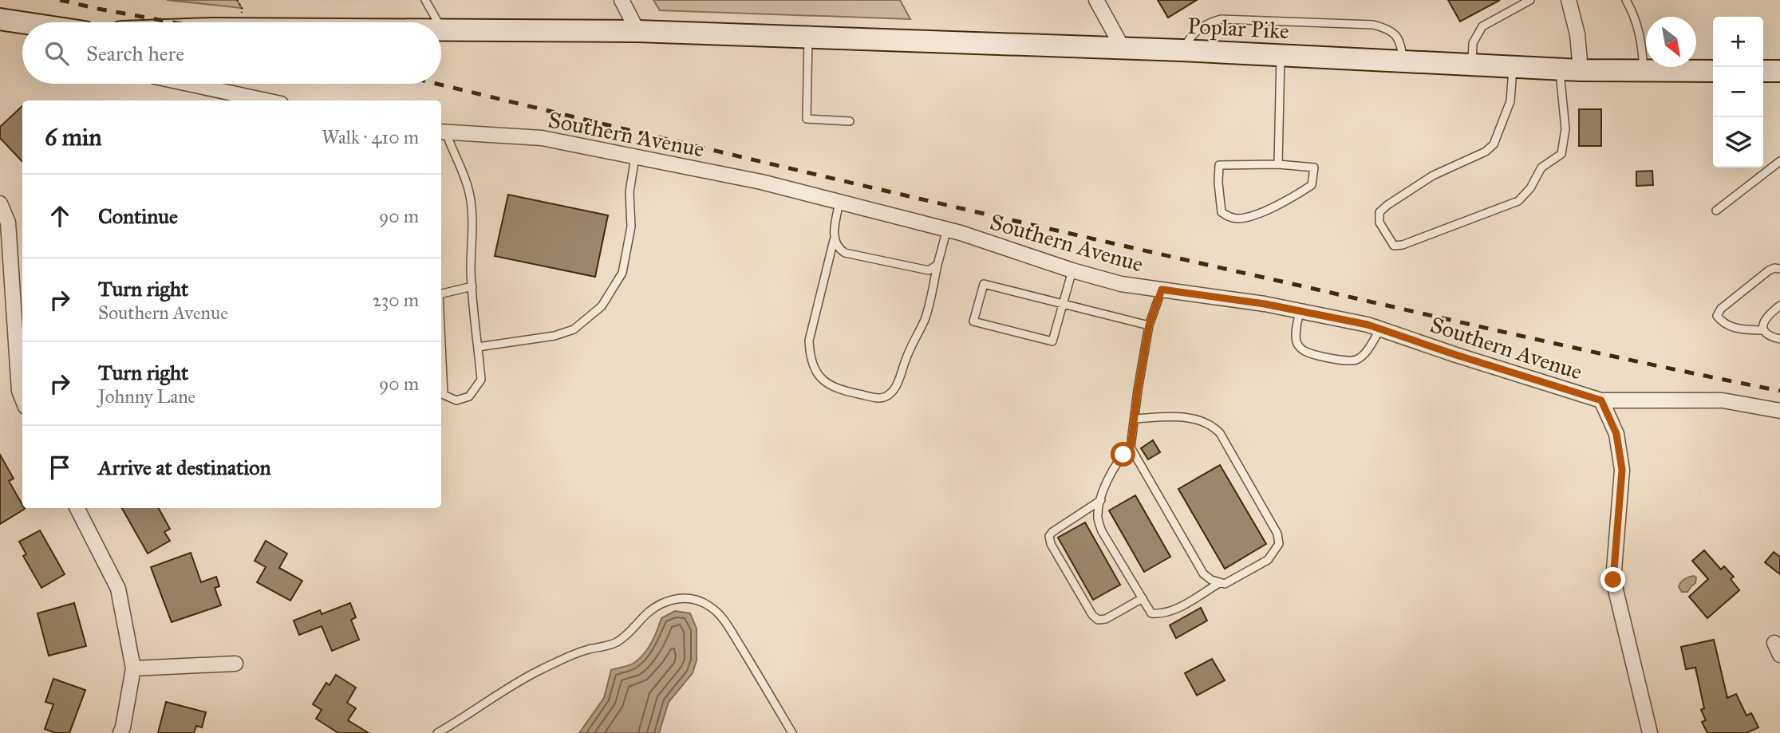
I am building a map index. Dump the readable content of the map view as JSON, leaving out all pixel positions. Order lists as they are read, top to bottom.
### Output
{
  "streets": {
    "main road": ["Poplar Pike"],
    "street": ["Southern Avenue"]
  },
  "north": "bottom right",
  "page": {
    "map_buttons": ["+", "−"],
    "search": "Search here",
    "heading": ["6 min", "Walk · 410 m"],
    "list": [
      ["Continue", "90 m"],
      ["Turn right", "Southern Avenue", "230 m"],
      ["Turn right", "Johnny Lane", "90 m"],
      "Arrive at destination"
    ]
  }
}
